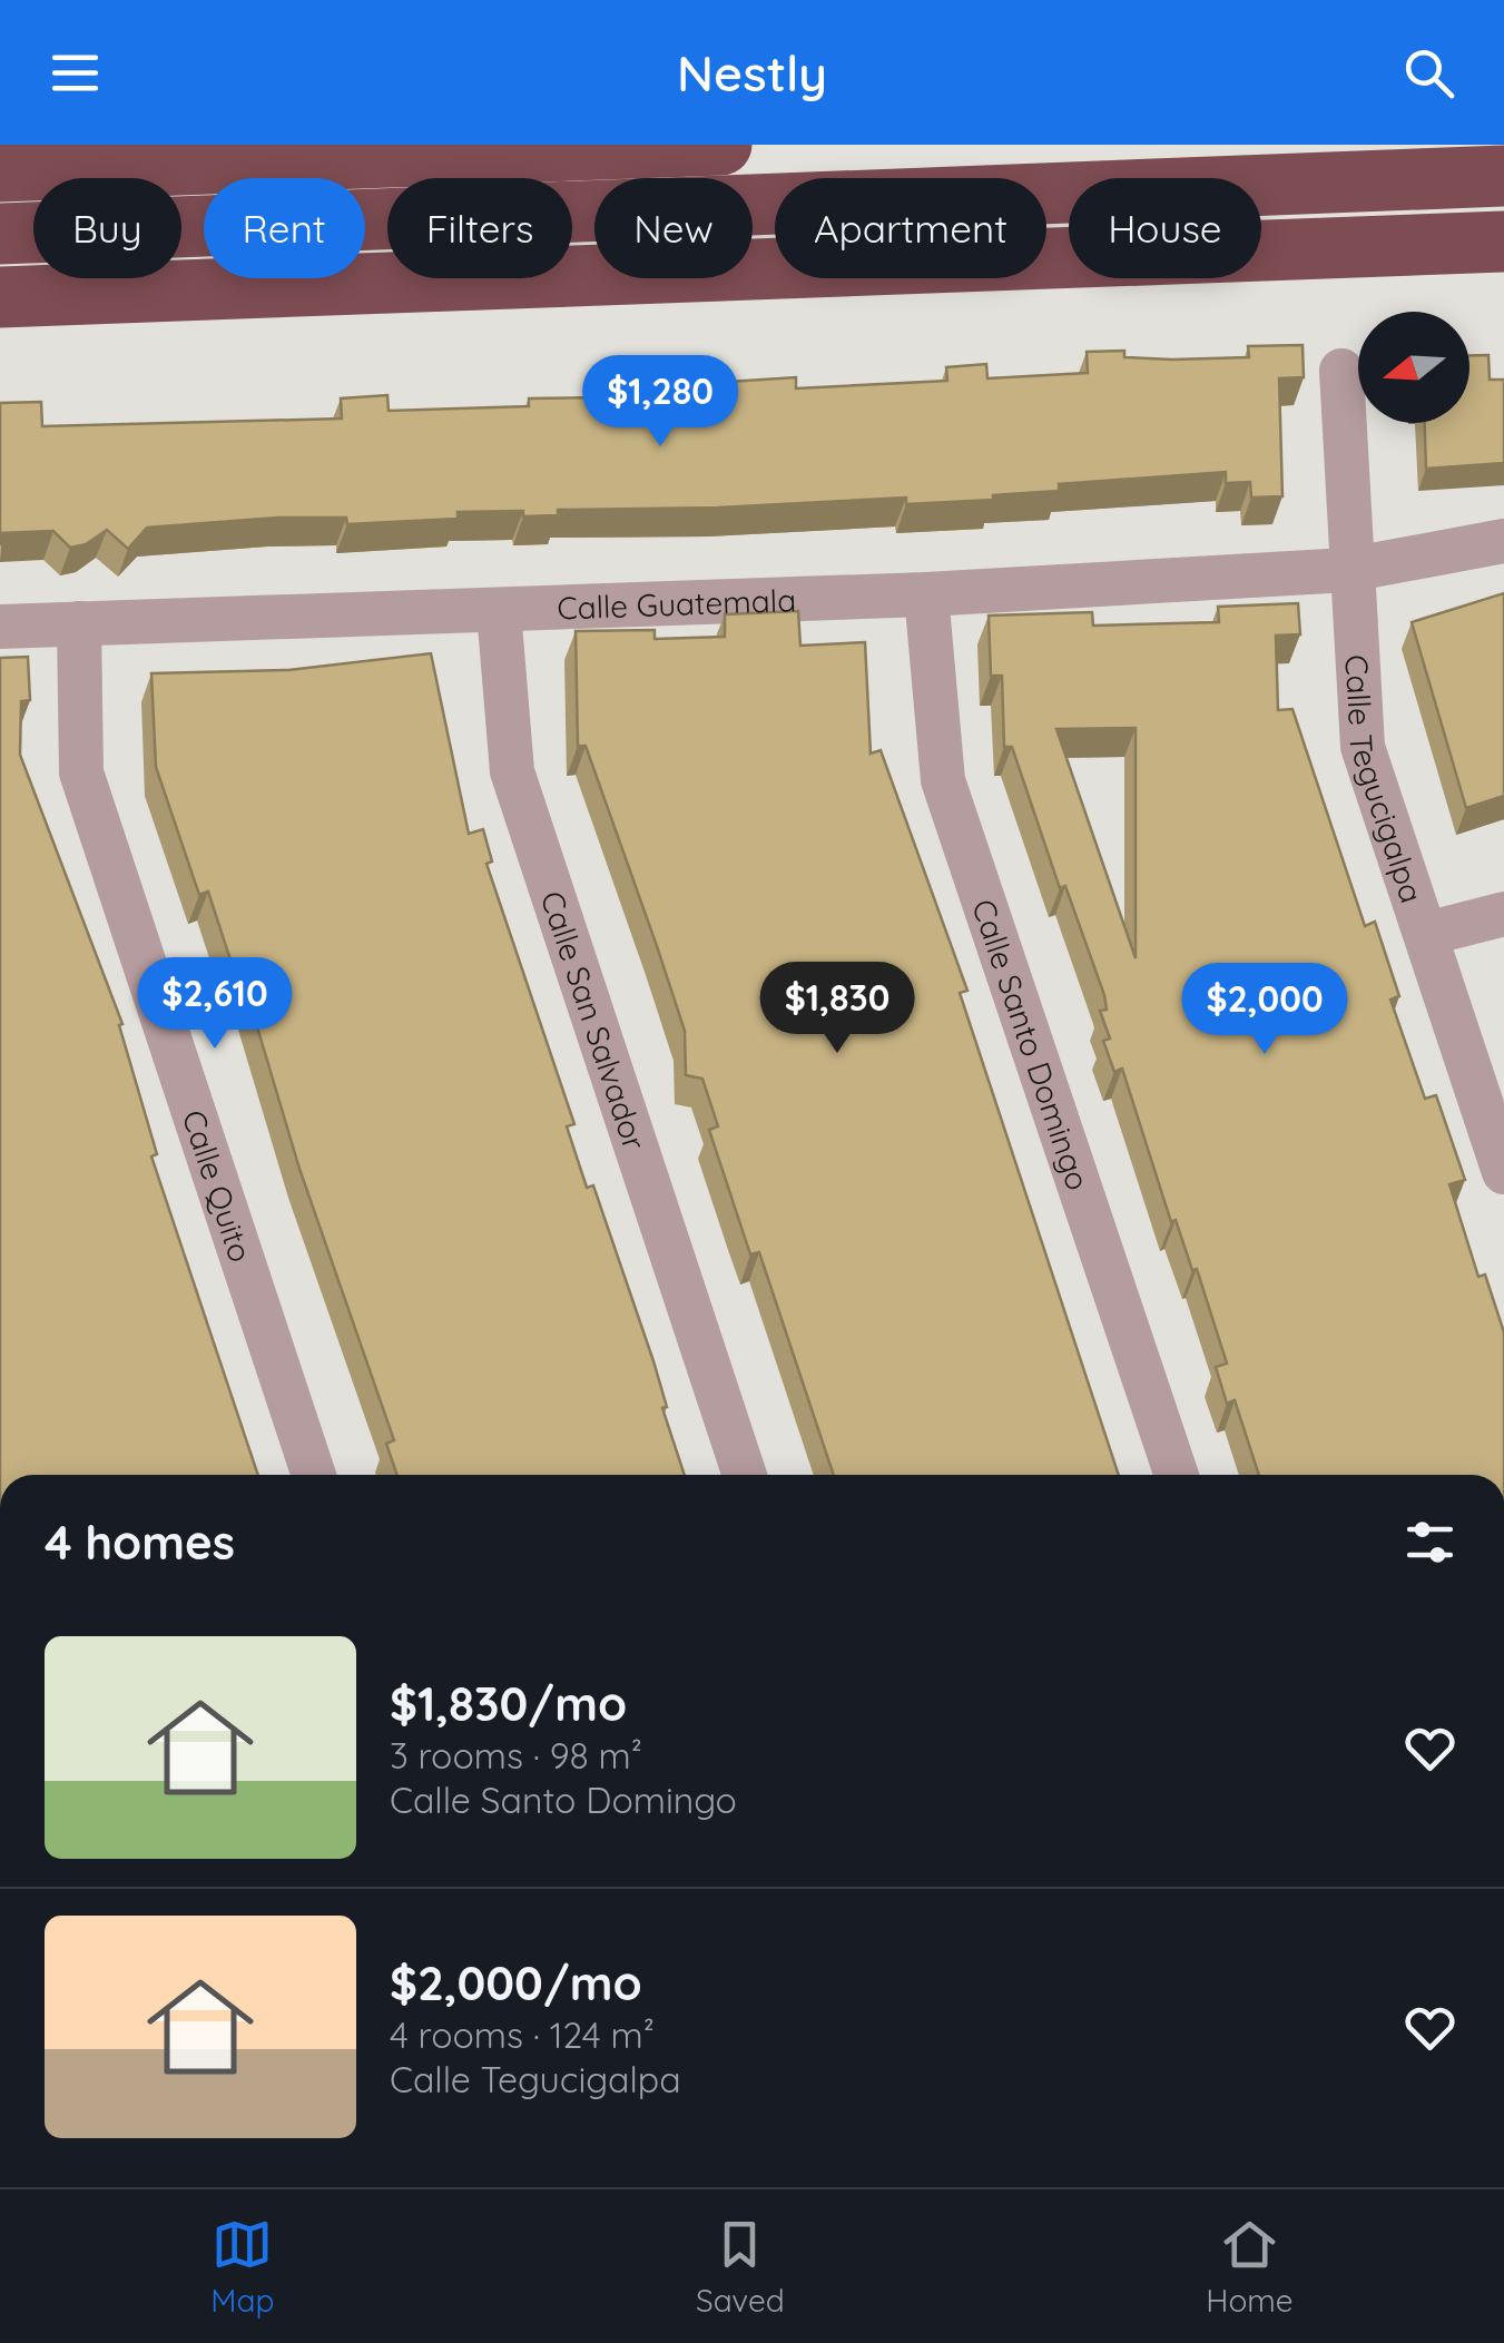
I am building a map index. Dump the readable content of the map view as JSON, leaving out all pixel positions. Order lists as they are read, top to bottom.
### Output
{
  "streets": {
    "street": [
      "Calle Guatemala",
      "Calle Tegucigalpa",
      "Calle San Salvador",
      "Calle Santo Domingo",
      "Calle Quito"
    ]
  },
  "crossings": [
    ["Calle Guatemala", "Calle Tegucigalpa"],
    ["Calle Guatemala", "Calle San Salvador"],
    ["Calle Guatemala", "Calle Santo Domingo"],
    ["Calle Guatemala", "Calle Quito"]
  ],
  "north": "left",
  "page": {
    "header": "Nestly",
    "chip": [
      "Buy",
      "Rent",
      "Filters",
      "New",
      "Apartment",
      "House"
    ],
    "price": [
      "$1,280",
      "$2,610",
      "$1,830",
      "$2,000"
    ],
    "heading": "4 homes",
    "list": [
      {
        "name": "$1,830/mo",
        "note": "3 rooms · 98 m² · Calle Santo Domingo"
      },
      {
        "name": "$2,000/mo",
        "note": "4 rooms · 124 m² · Calle Tegucigalpa"
      }
    ],
    "tabs": ["Map", "Saved", "Home"]
  }
}
